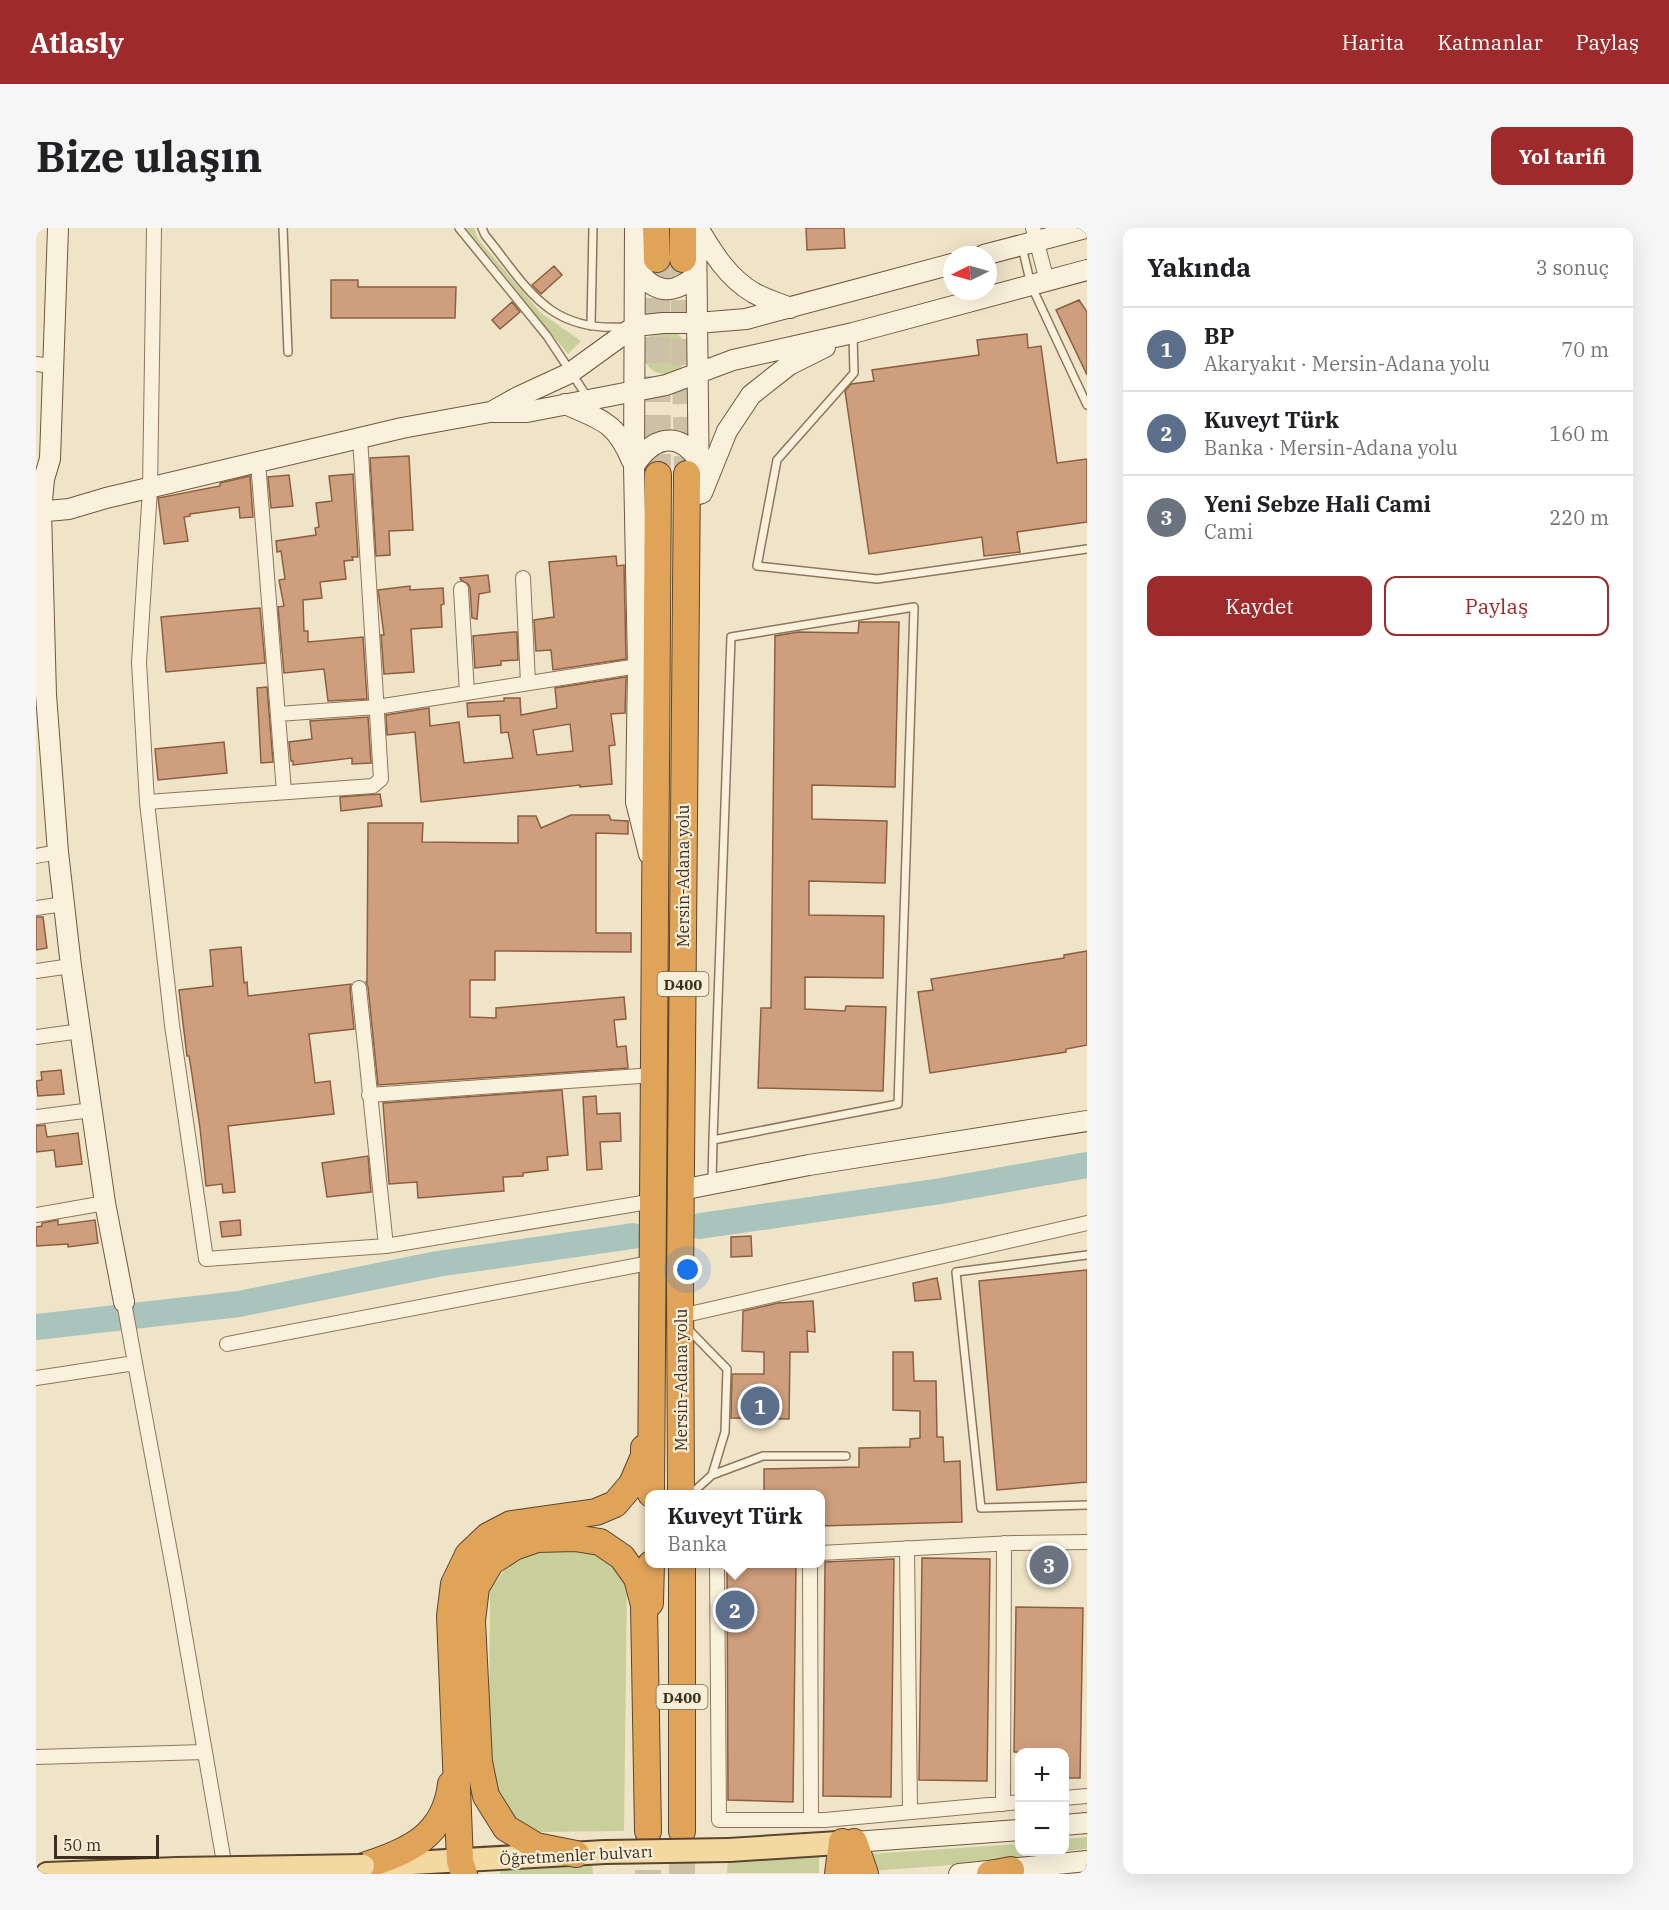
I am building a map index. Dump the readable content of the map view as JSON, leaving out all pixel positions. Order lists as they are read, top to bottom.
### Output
{
  "streets": {
    "highway": ["Mersin-Adana yolu", "D400"],
    "main road": ["Öğretmenler bulvarı"]
  },
  "crossings": [
    ["D400", "Öğretmenler bulvarı"]
  ],
  "scale_bar": "50 m",
  "north": "left",
  "page": {
    "header": "Atlasly",
    "nav": ["Harita", "Katmanlar", "Paylaş"],
    "buttons": [
      "Yol tarifi",
      ["Kaydet", "Paylaş"]
    ],
    "title": "Bize ulaşın",
    "heading": ["Yakında", "3 sonuç"],
    "list": [
      {
        "mark": "1",
        "name": "BP",
        "note": "Akaryakıt · Mersin-Adana yolu",
        "value": "70 m"
      },
      {
        "mark": "2",
        "name": "Kuveyt Türk",
        "note": "Banka · Mersin-Adana yolu",
        "value": "160 m"
      },
      {
        "mark": "3",
        "name": "Yeni Sebze Hali Cami",
        "note": "Cami",
        "value": "220 m"
      }
    ],
    "pins": ["1", "3", "2"],
    "popup": ["Kuveyt Türk", "Banka"],
    "map_buttons": ["+", "−"],
    "scale": "50 m"
  }
}
